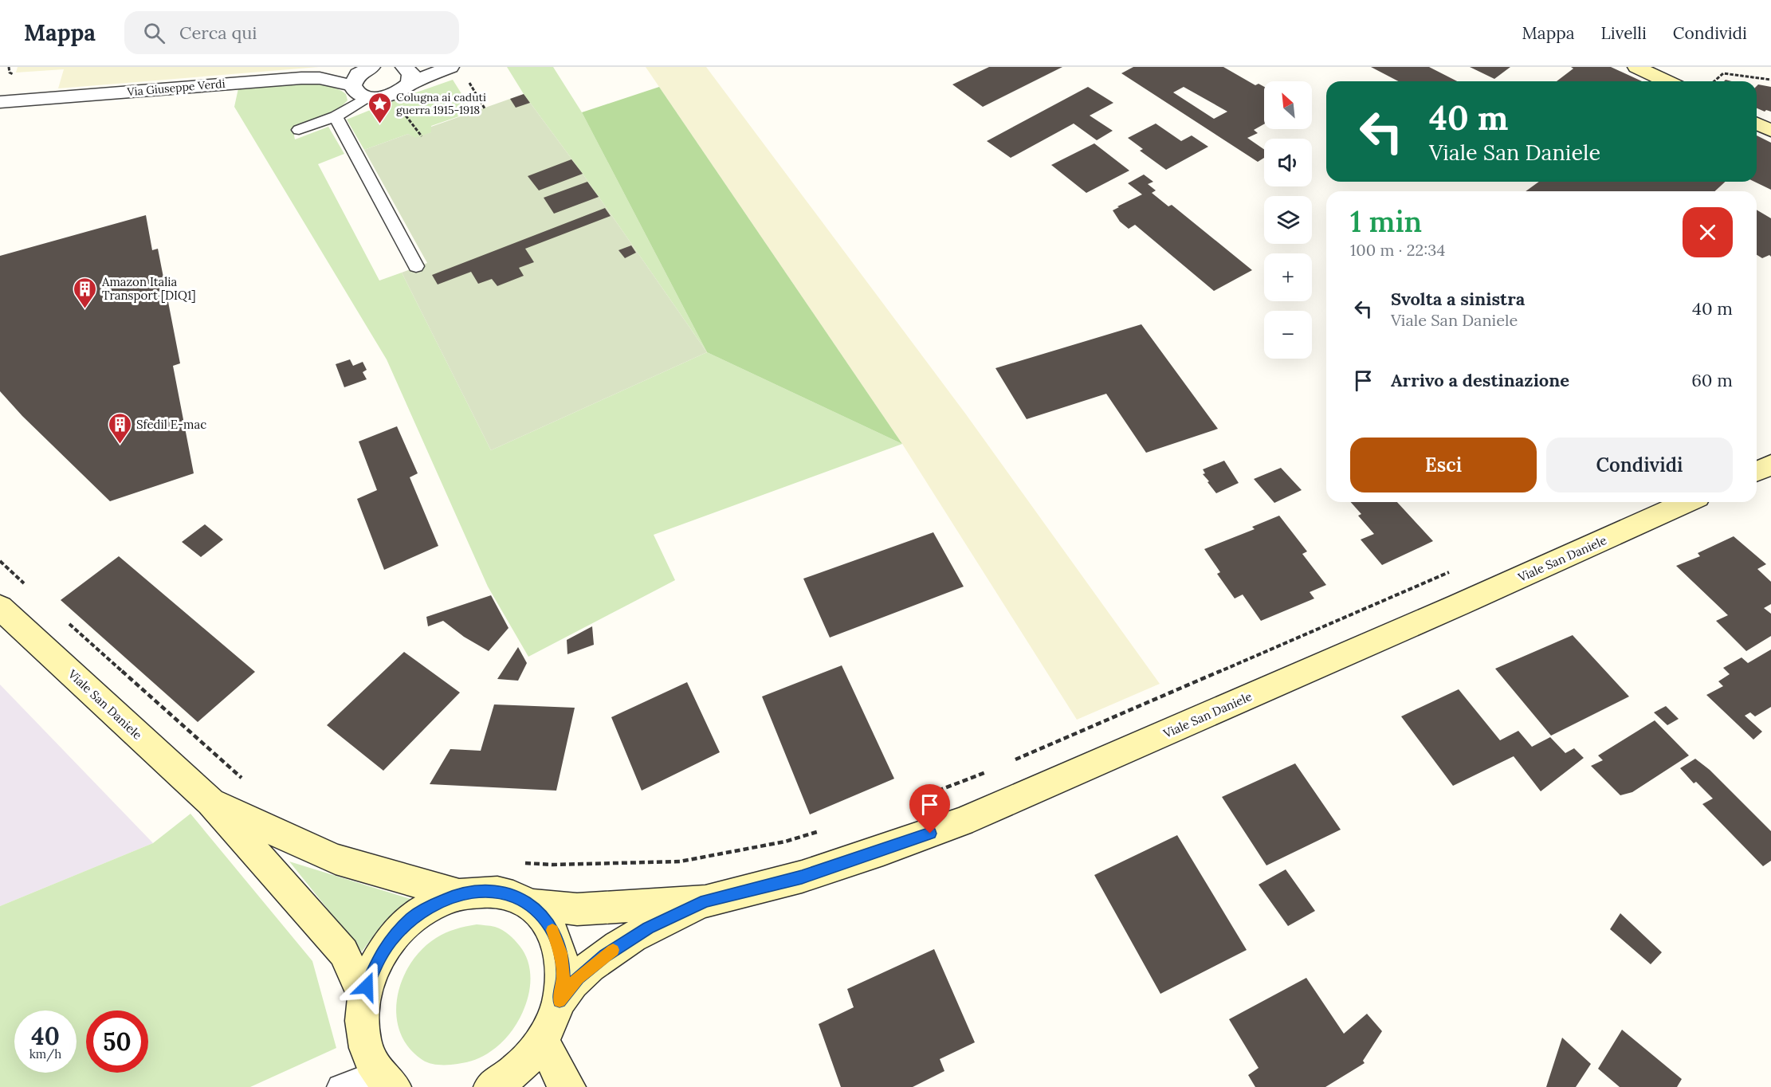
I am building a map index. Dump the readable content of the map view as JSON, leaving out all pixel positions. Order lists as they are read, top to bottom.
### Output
{
  "streets": {
    "street": ["Via Giuseppe Verdi", "Viale San Daniele"]
  },
  "places": {
    "place": ["Colugna ai caduti guerra 1915-1918"],
    "building": ["Amazon Italia Transport [DIQ1]", "Sfedil E-mac"]
  },
  "north": "top left",
  "page": {
    "header": "Mappa",
    "search": "Cerca qui",
    "nav": ["Mappa", "Livelli", "Condividi"],
    "map_buttons": ["+", "−"],
    "turn": ["40 m", "Viale San Daniele"],
    "heading": ["1 min", "100 m · 22:34"],
    "list": [
      {
        "name": "Svolta a sinistra",
        "note": "Viale San Daniele",
        "value": "40 m"
      },
      {
        "name": "Arrivo a destinazione",
        "value": "60 m"
      }
    ],
    "buttons": ["Esci", "Condividi"],
    "speed": "40 km/h",
    "limit": "50"
  }
}
